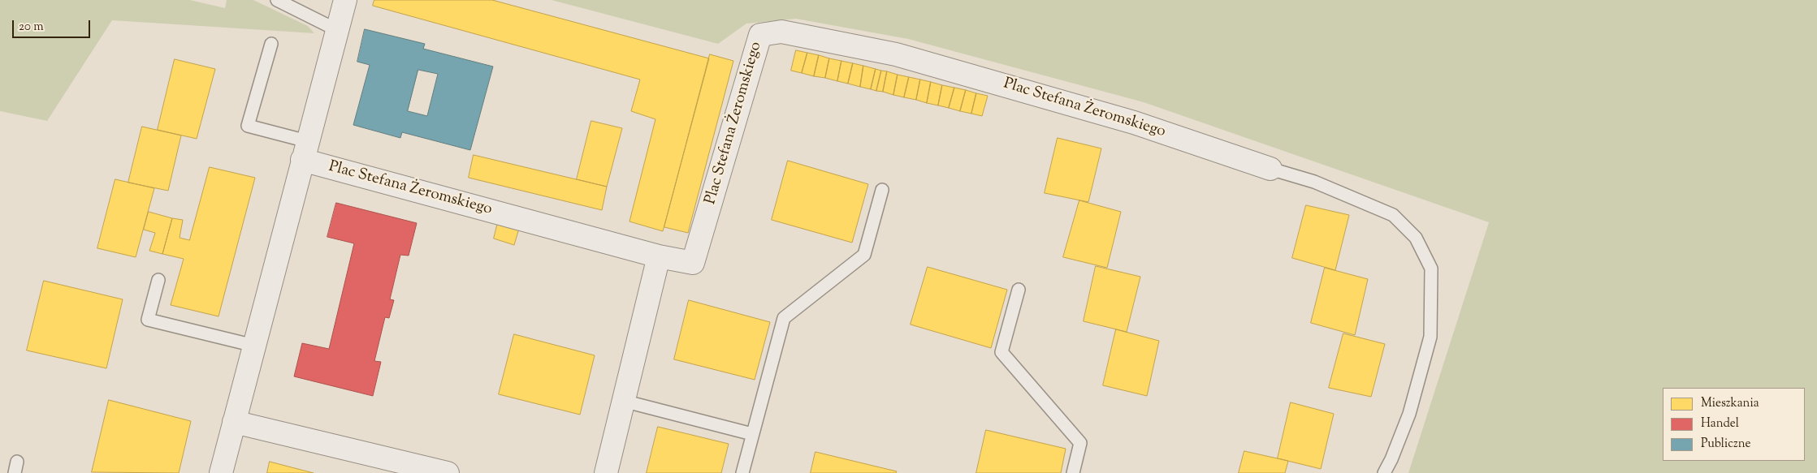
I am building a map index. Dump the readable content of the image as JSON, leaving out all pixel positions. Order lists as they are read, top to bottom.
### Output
{
  "streets": {
    "street": ["Plac Stefana Żeromskiego"]
  },
  "legend": ["Mieszkania", "Handel", "Publiczne"],
  "scale_bar": "20 m"
}
